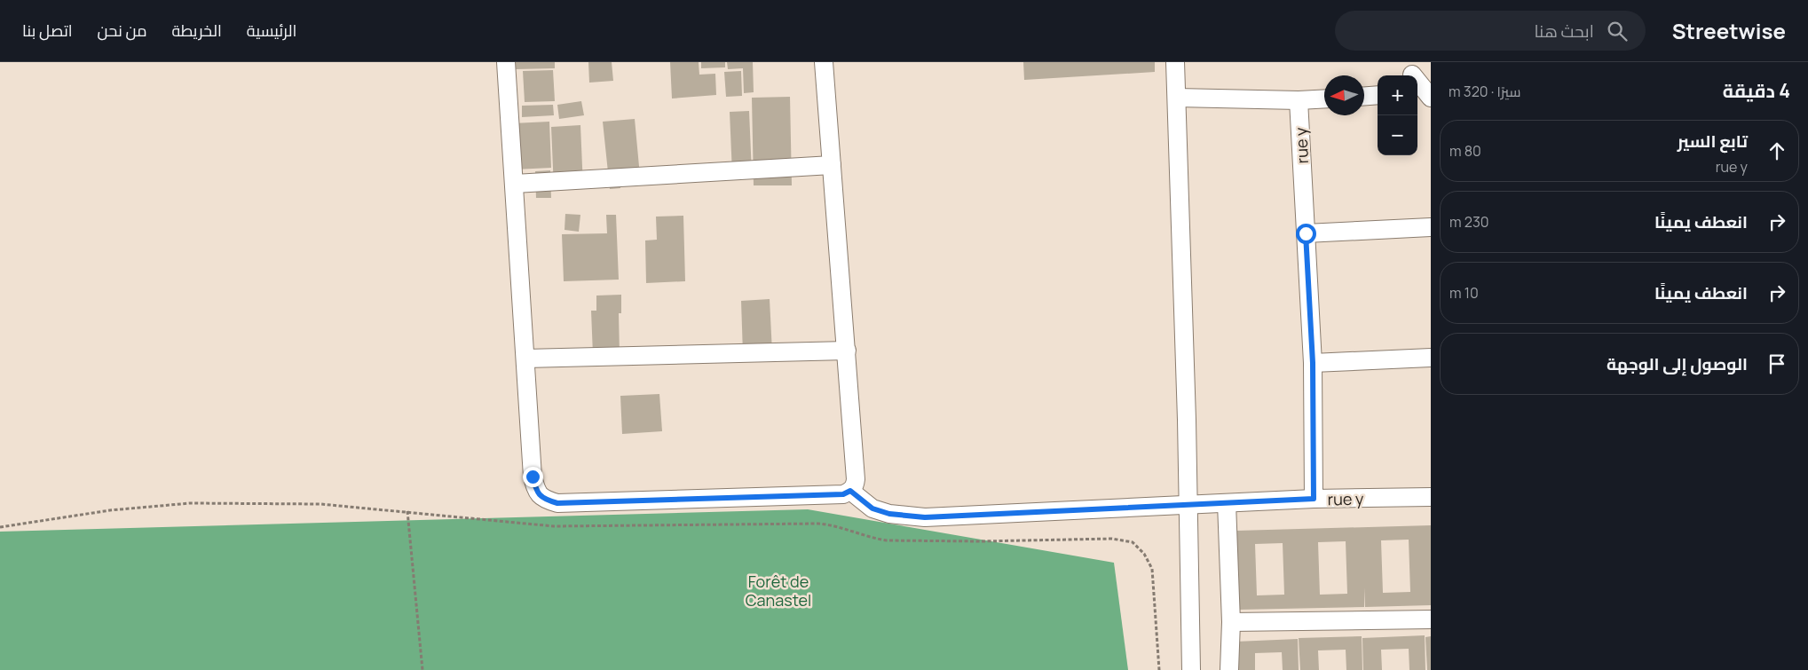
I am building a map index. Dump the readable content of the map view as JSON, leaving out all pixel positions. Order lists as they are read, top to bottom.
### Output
{
  "streets": {
    "street": ["rue y"]
  },
  "parks": ["Forêt de Canastel"],
  "north": "left",
  "page": {
    "header": "Streetwise",
    "search": "ابحث هنا",
    "nav": [
      "الرئيسية",
      "الخريطة",
      "من نحن",
      "اتصل بنا"
    ],
    "heading": ["4 دقيقة", "سيرًا · 320 m"],
    "map_buttons": ["+", "−"],
    "list": [
      ["تابع السير", "rue y", "80 m"],
      ["انعطف يمينًا", "230 m"],
      ["انعطف يمينًا", "10 m"],
      "الوصول إلى الوجهة"
    ]
  }
}
